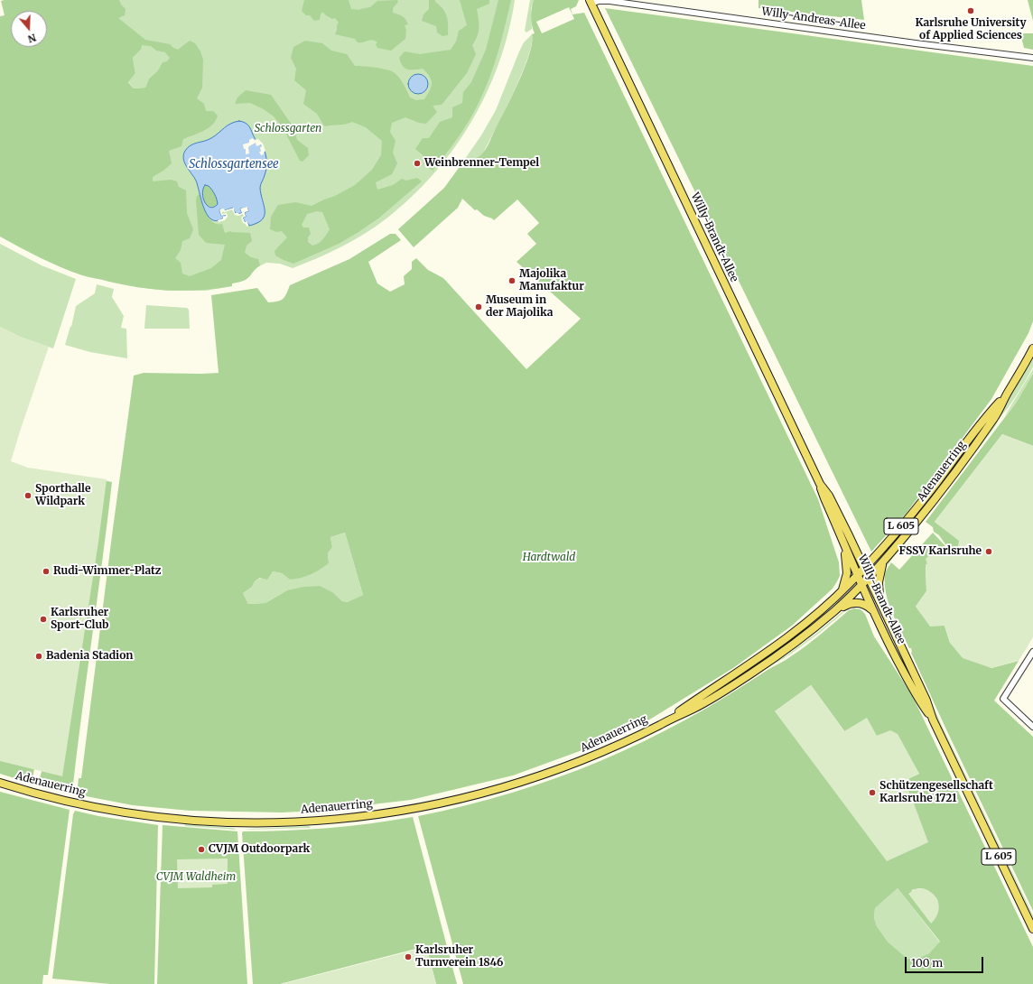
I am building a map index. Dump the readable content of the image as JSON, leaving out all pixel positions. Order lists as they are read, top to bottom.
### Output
{
  "streets": {
    "main road": ["Willy-Brandt-Allee", "Adenauerring", "L 605"],
    "street": ["Willy-Andreas-Allee"]
  },
  "crossings": [
    ["Willy-Andreas-Allee", "Willy-Brandt-Allee"],
    ["Willy-Brandt-Allee", "Adenauerring"]
  ],
  "water": ["Schlossgartensee"],
  "parks": ["Schlossgarten", "Hardtwald", "CVJM Waldheim"],
  "places": [
    "Karlsruhe University of Applied Sciences",
    "Weinbrenner-Tempel",
    "Majolika Manufaktur",
    "Museum in der Majolika",
    "Sporthalle Wildpark",
    "FSSV Karlsruhe",
    "Rudi-Wimmer-Platz",
    "Karlsruher Sport-Club",
    "Badenia Stadion",
    "Schützengesellschaft Karlsruhe 1721",
    "CVJM Outdoorpark",
    "Karlsruher Turnverein 1846"
  ],
  "scale_bar": "100 m",
  "north": "bottom"
}
